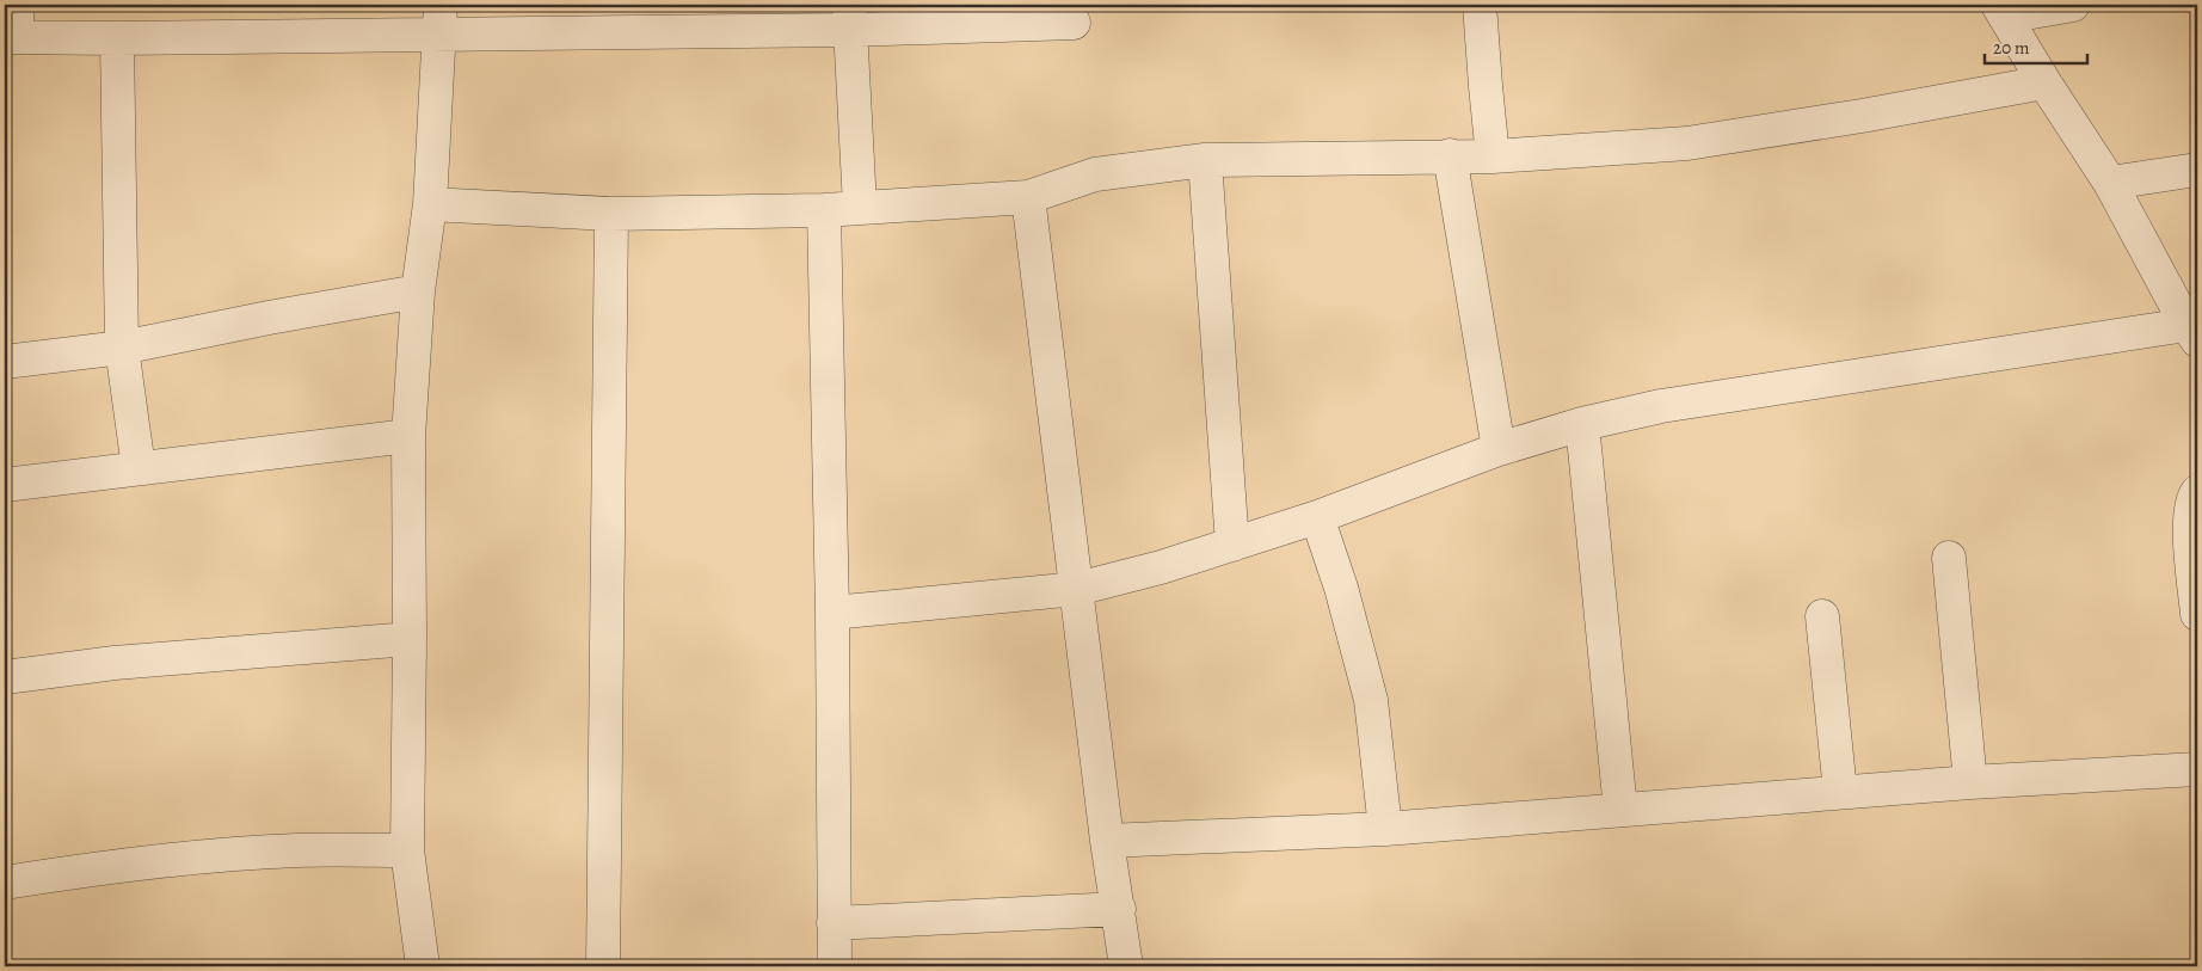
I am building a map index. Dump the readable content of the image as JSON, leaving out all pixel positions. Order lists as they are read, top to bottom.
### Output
{
  "scale_bar": "20 m"
}
